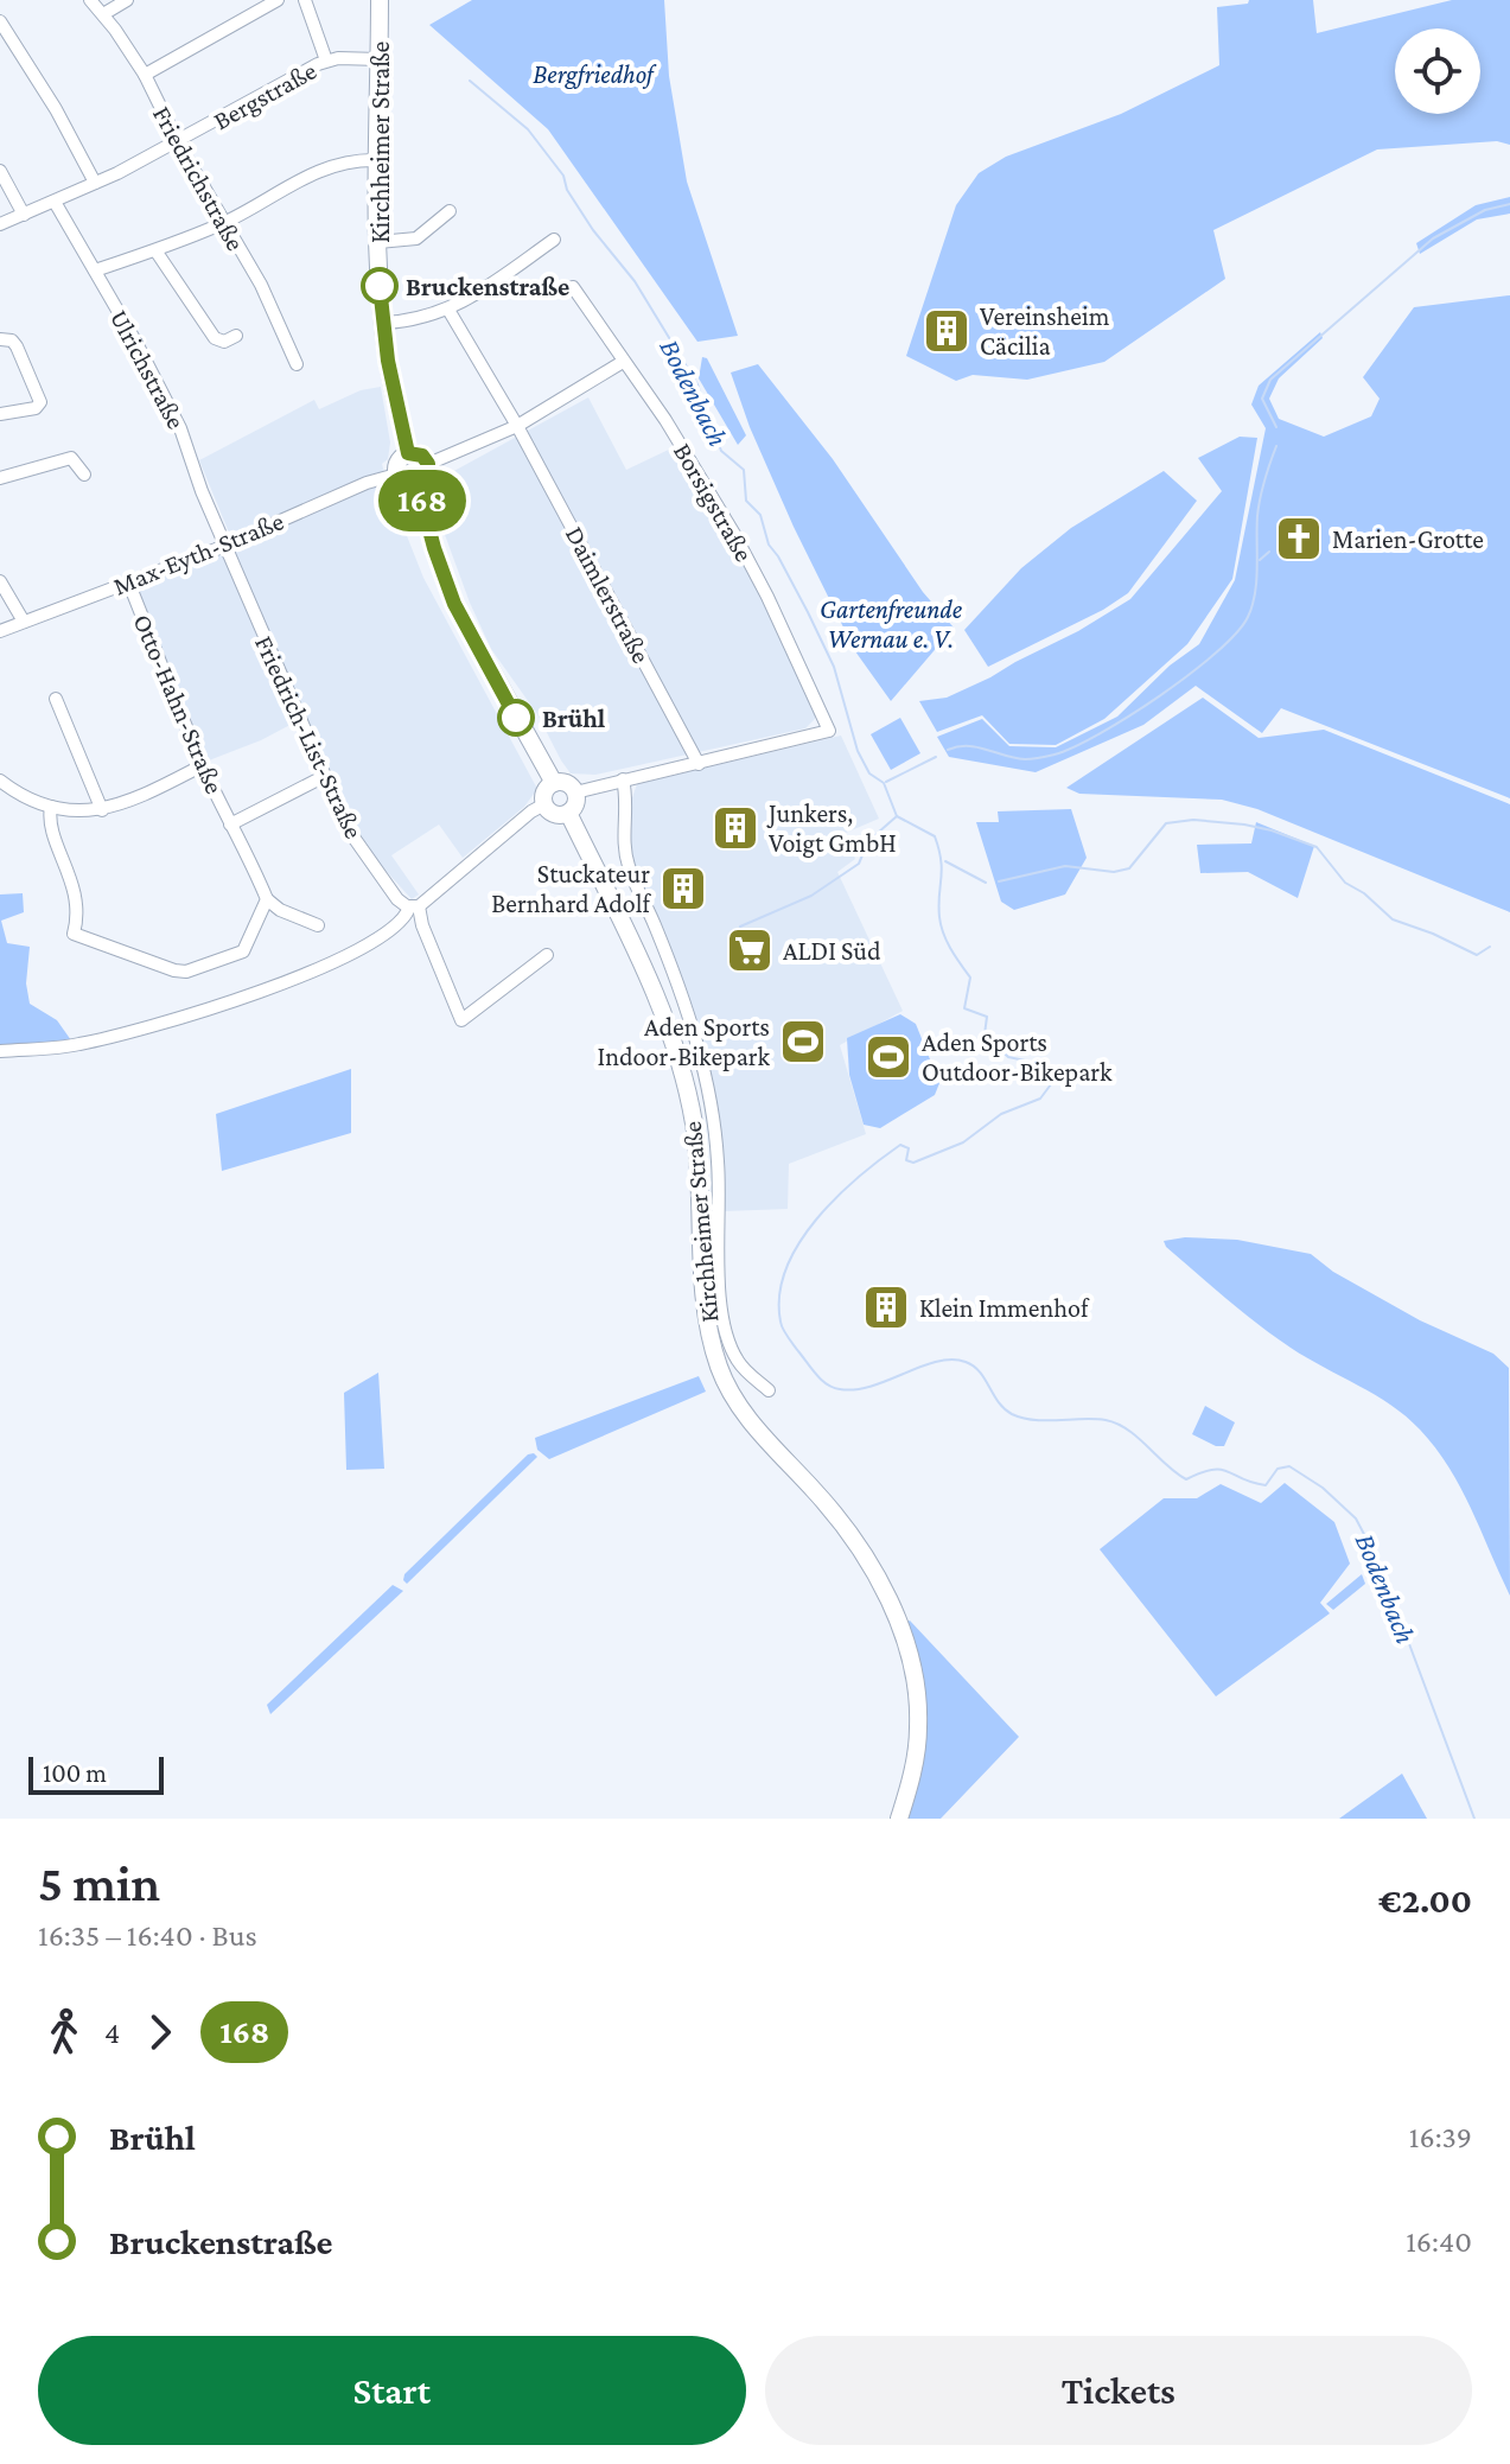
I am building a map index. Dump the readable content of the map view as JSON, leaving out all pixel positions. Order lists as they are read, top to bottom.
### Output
{
  "streets": {
    "main road": ["Kirchheimer Straße"],
    "street": [
      "Bergstraße",
      "Friedrichstraße",
      "Ulrichstraße",
      "Borsigstraße",
      "Max-Eyth-Straße",
      "Daimlerstraße",
      "Otto-Hahn-Straße",
      "Friedrich-List-Straße"
    ]
  },
  "crossings": [
    ["Bergstraße", "Kirchheimer Straße"],
    ["Bergstraße", "Friedrichstraße"],
    ["Bergstraße", "Ulrichstraße"],
    ["Kirchheimer Straße", "Max-Eyth-Straße"],
    ["Ulrichstraße", "Max-Eyth-Straße"],
    ["Ulrichstraße", "Friedrich-List-Straße"],
    ["Borsigstraße", "Daimlerstraße"],
    ["Max-Eyth-Straße", "Otto-Hahn-Straße"],
    ["Max-Eyth-Straße", "Friedrich-List-Straße"],
    ["Otto-Hahn-Straße", "Friedrich-List-Straße"]
  ],
  "water": ["Bodenbach"],
  "parks": ["Bergfriedhof", "Gartenfreunde Wernau e. V."],
  "places": {
    "other": ["Bruckenstraße", "Brühl"],
    "building": [
      "Vereinsheim Cäcilia",
      "Junkers, Voigt GmbH",
      "Stuckateur Bernhard Adolf",
      "Klein Immenhof"
    ],
    "church": ["Marien-Grotte"],
    "supermarket": ["ALDI Süd"],
    "sports": ["Aden Sports Indoor-Bikepark", "Aden Sports Outdoor-Bikepark"]
  },
  "lines": ["bus line 168"],
  "scale_bar": "100 m",
  "page": {
    "on_map": "168",
    "scale": "100 m",
    "heading": ["5 min", "16:35 – 16:40 · Bus", "€2.00"],
    "legs": ["4", "168"],
    "list": [
      {
        "name": "Brühl",
        "value": "16:39"
      },
      {
        "name": "Bruckenstraße",
        "value": "16:40"
      }
    ],
    "buttons": ["Start", "Tickets"]
  }
}
